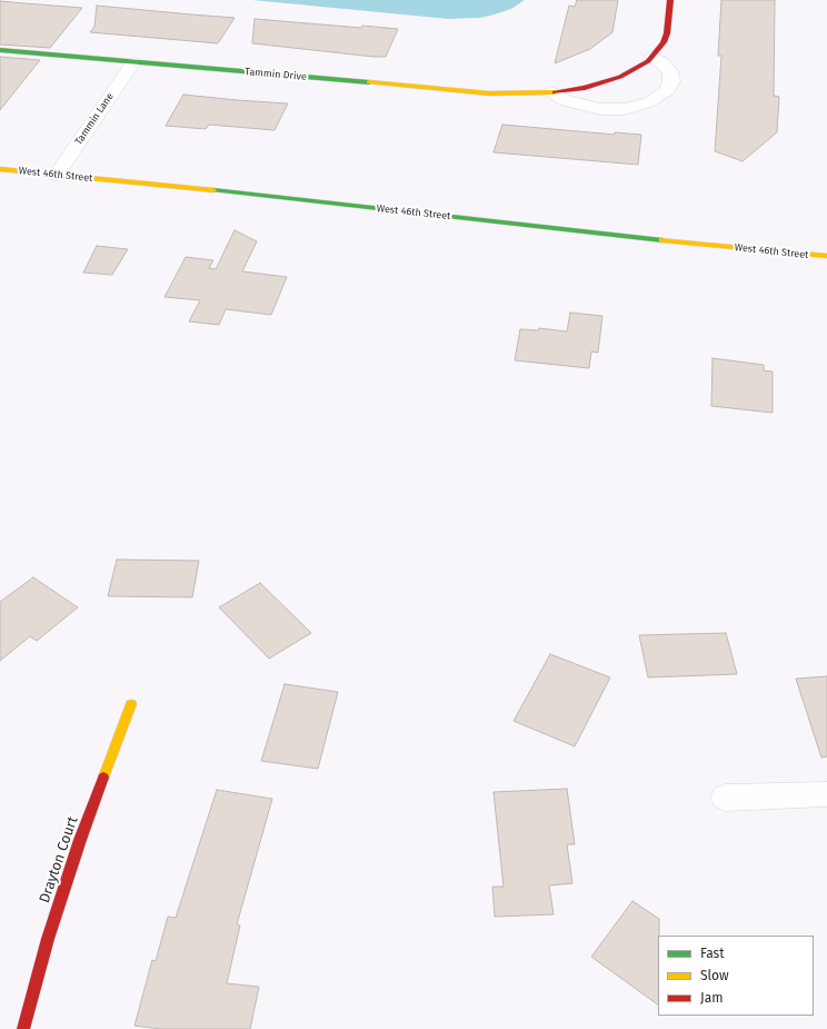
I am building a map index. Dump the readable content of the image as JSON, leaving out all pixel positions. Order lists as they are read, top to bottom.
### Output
{
  "streets": {
    "street": [
      "Tammin Drive",
      "Tammin Lane",
      "West 46th Street",
      "Drayton Court"
    ]
  },
  "crossings": [
    ["Tammin Drive", "Tammin Lane"],
    ["Tammin Lane", "West 46th Street"]
  ],
  "legend": ["Fast", "Slow", "Jam"]
}
